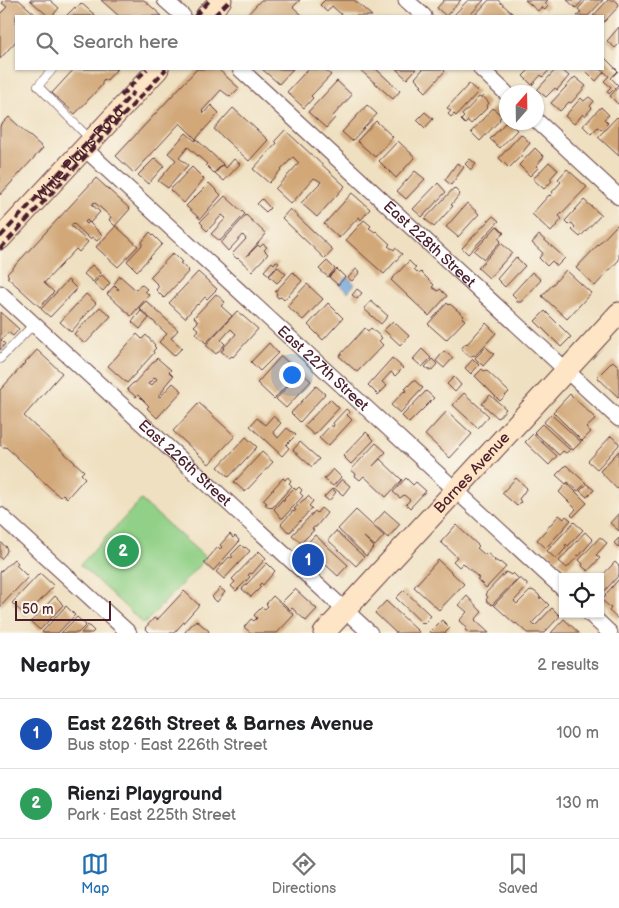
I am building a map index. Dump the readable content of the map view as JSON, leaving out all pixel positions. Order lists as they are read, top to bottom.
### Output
{
  "streets": {
    "street": [
      "White Plains Road",
      "East 228th Street",
      "East 227th Street",
      "East 226th Street",
      "Barnes Avenue"
    ]
  },
  "crossings": [
    ["White Plains Road", "East 227th Street"],
    ["East 228th Street", "Barnes Avenue"],
    ["East 227th Street", "Barnes Avenue"],
    ["East 226th Street", "Barnes Avenue"]
  ],
  "scale_bar": "50 m",
  "north": "top",
  "page": {
    "search": "Search here",
    "pins": ["2", "1"],
    "scale": "50 m",
    "heading": ["Nearby", "2 results"],
    "list": [
      {
        "mark": "1",
        "name": "East 226th Street & Barnes Avenue",
        "note": "Bus stop · East 226th Street",
        "value": "100 m"
      },
      {
        "mark": "2",
        "name": "Rienzi Playground",
        "note": "Park · East 225th Street",
        "value": "130 m"
      }
    ],
    "nav": ["Map", "Directions", "Saved"]
  }
}
